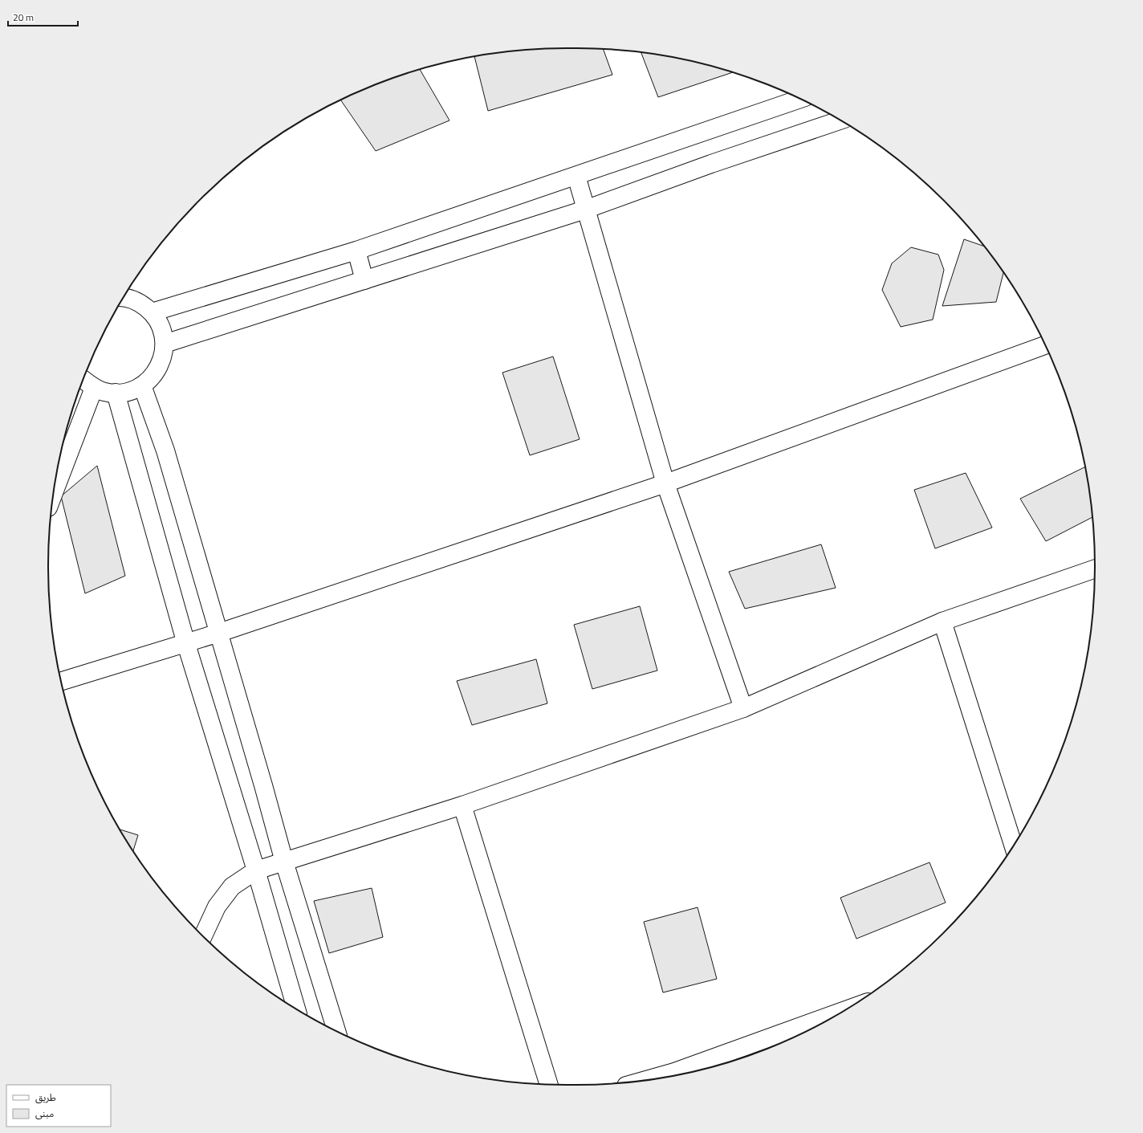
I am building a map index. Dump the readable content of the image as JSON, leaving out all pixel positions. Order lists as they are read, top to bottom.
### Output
{
  "legend": ["طريق", "مبنى"],
  "scale_bar": "20 m"
}
